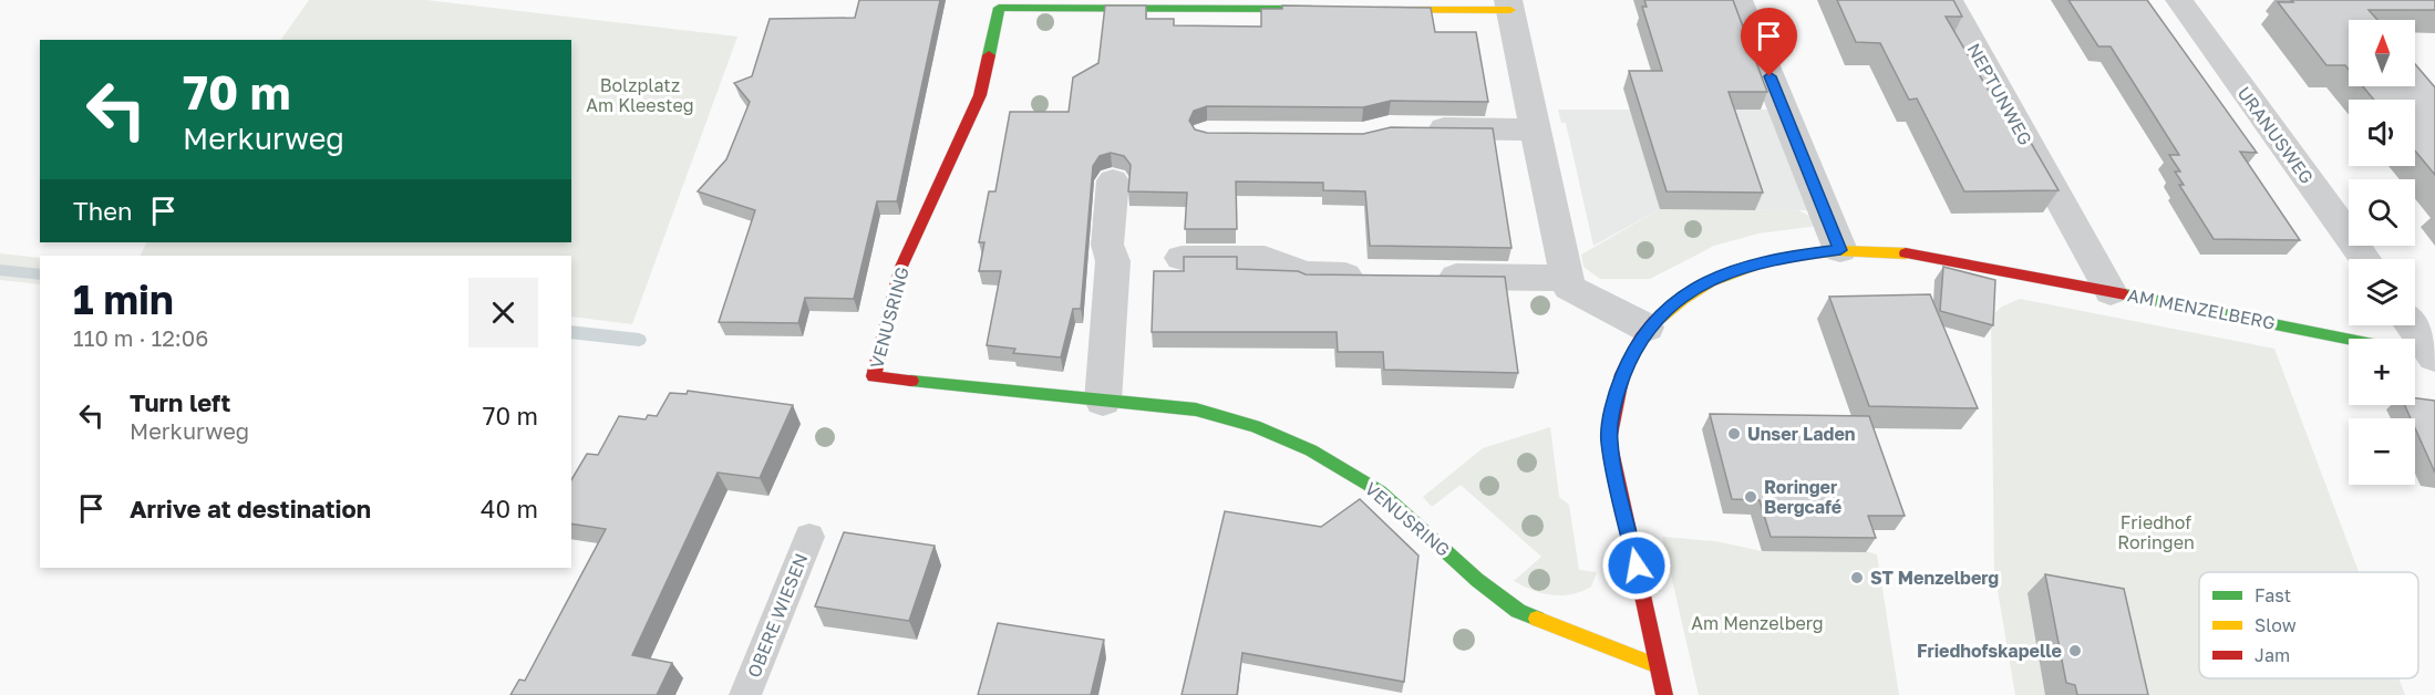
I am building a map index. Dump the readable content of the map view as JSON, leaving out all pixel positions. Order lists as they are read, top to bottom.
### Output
{
  "streets": {
    "street": [
      "NEPTUNWEG",
      "URANUSWEG",
      "AM MENZELBERG",
      "VENUSRING"
    ],
    "lane": ["OBERE WIESEN"]
  },
  "crossings": [
    ["NEPTUNWEG", "AM MENZELBERG"],
    ["AM MENZELBERG", "VENUSRING"]
  ],
  "parks": ["Bolzplatz Am Kleesteg", "Friedhof Roringen", "Am Menzelberg"],
  "places": [
    "Unser Laden",
    "Roringer Bergcafé",
    "ST Menzelberg",
    "Friedhofskapelle"
  ],
  "legend": ["Fast", "Slow", "Jam"],
  "north": "top",
  "page": {
    "map_buttons": ["+", "−"],
    "turn": ["70 m", "Merkurweg"],
    "then": "Then",
    "heading": ["1 min", "110 m · 12:06"],
    "list": [
      {
        "name": "Turn left",
        "note": "Merkurweg",
        "value": "70 m"
      },
      {
        "name": "Arrive at destination",
        "value": "40 m"
      }
    ]
  }
}
